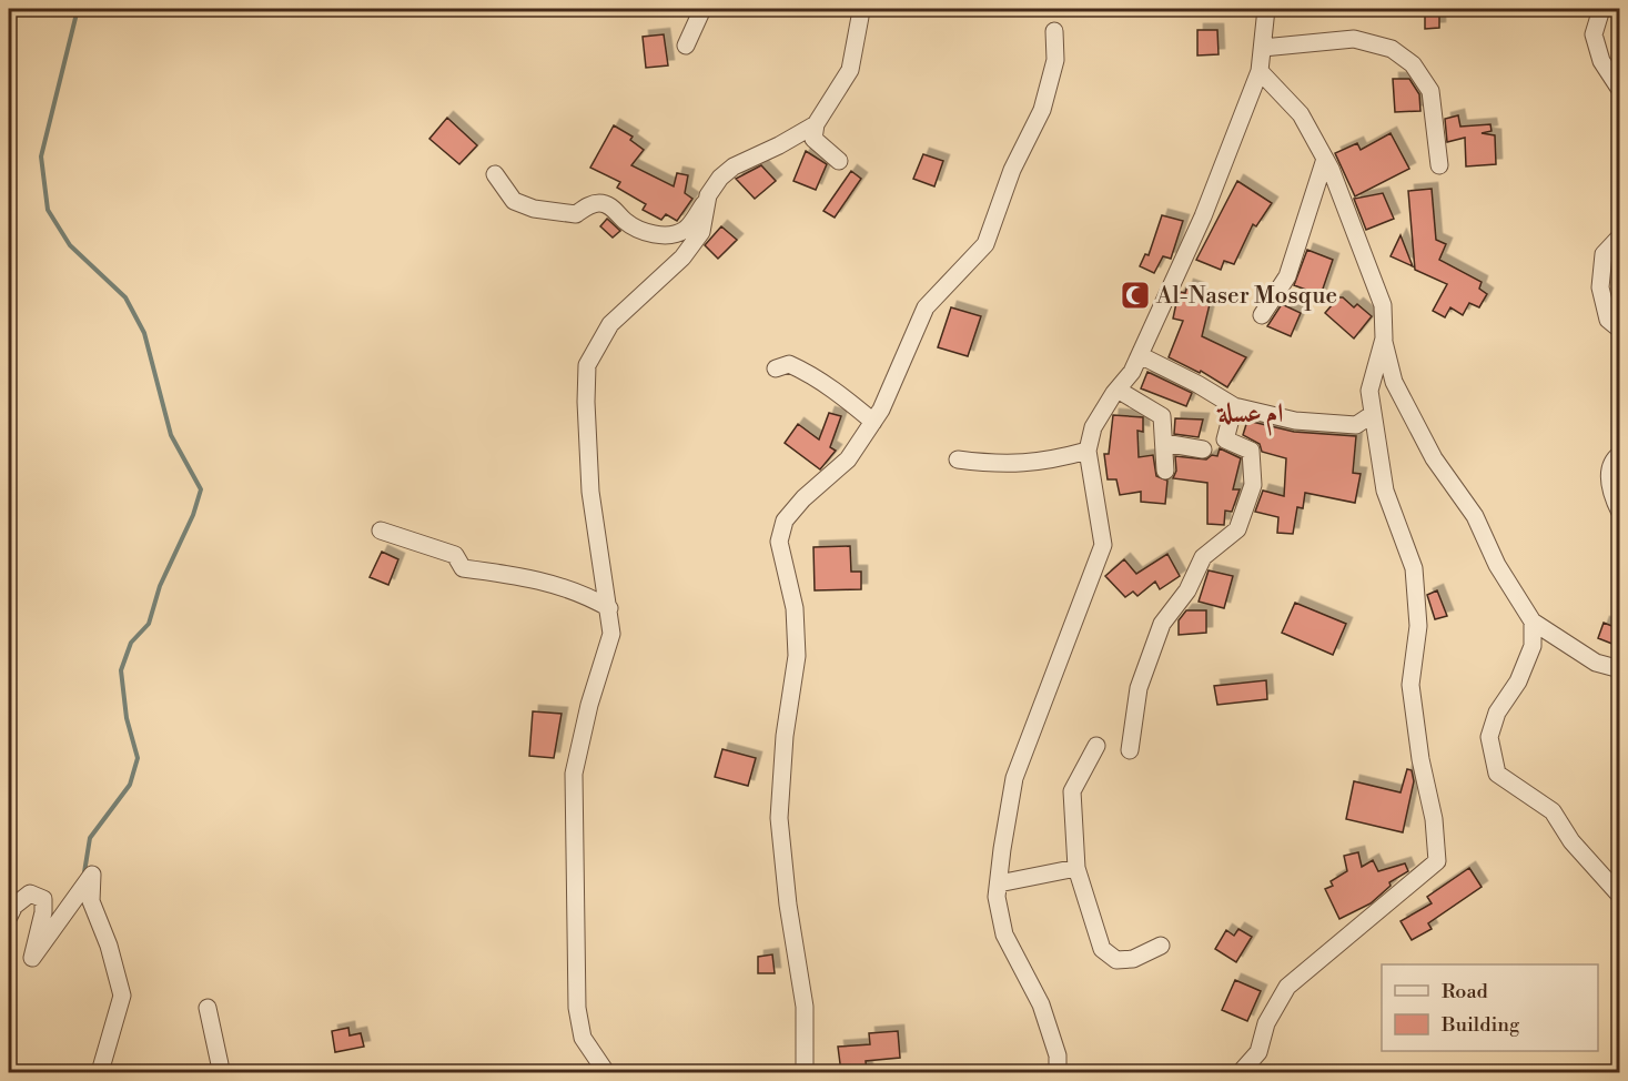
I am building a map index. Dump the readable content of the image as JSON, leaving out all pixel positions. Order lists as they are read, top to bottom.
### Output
{
  "districts": ["ام عسلة"],
  "places": {
    "mosque": ["Al-Naser Mosque"]
  },
  "legend": ["Road", "Building"]
}
